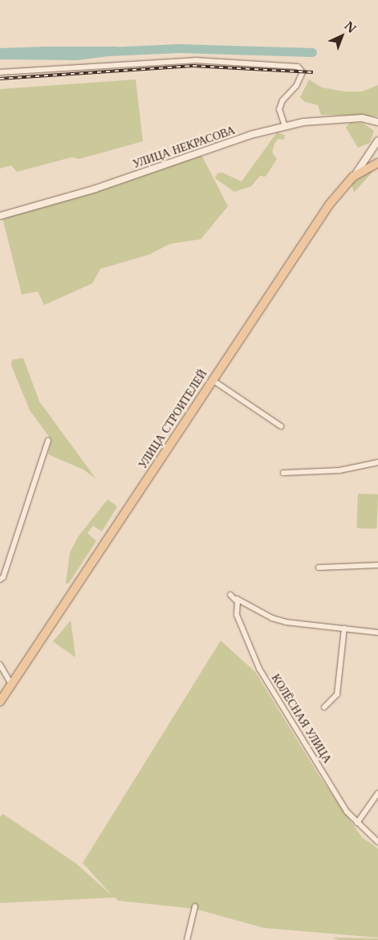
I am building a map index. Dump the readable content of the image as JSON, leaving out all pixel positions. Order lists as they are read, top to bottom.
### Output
{
  "streets": {
    "main road": ["УЛИЦА СТРОИТЕЛЕЙ"],
    "street": ["УЛИЦА НЕКРАСОВА", "КОЛЁСНАЯ УЛИЦА"]
  },
  "north": "top right"
}
